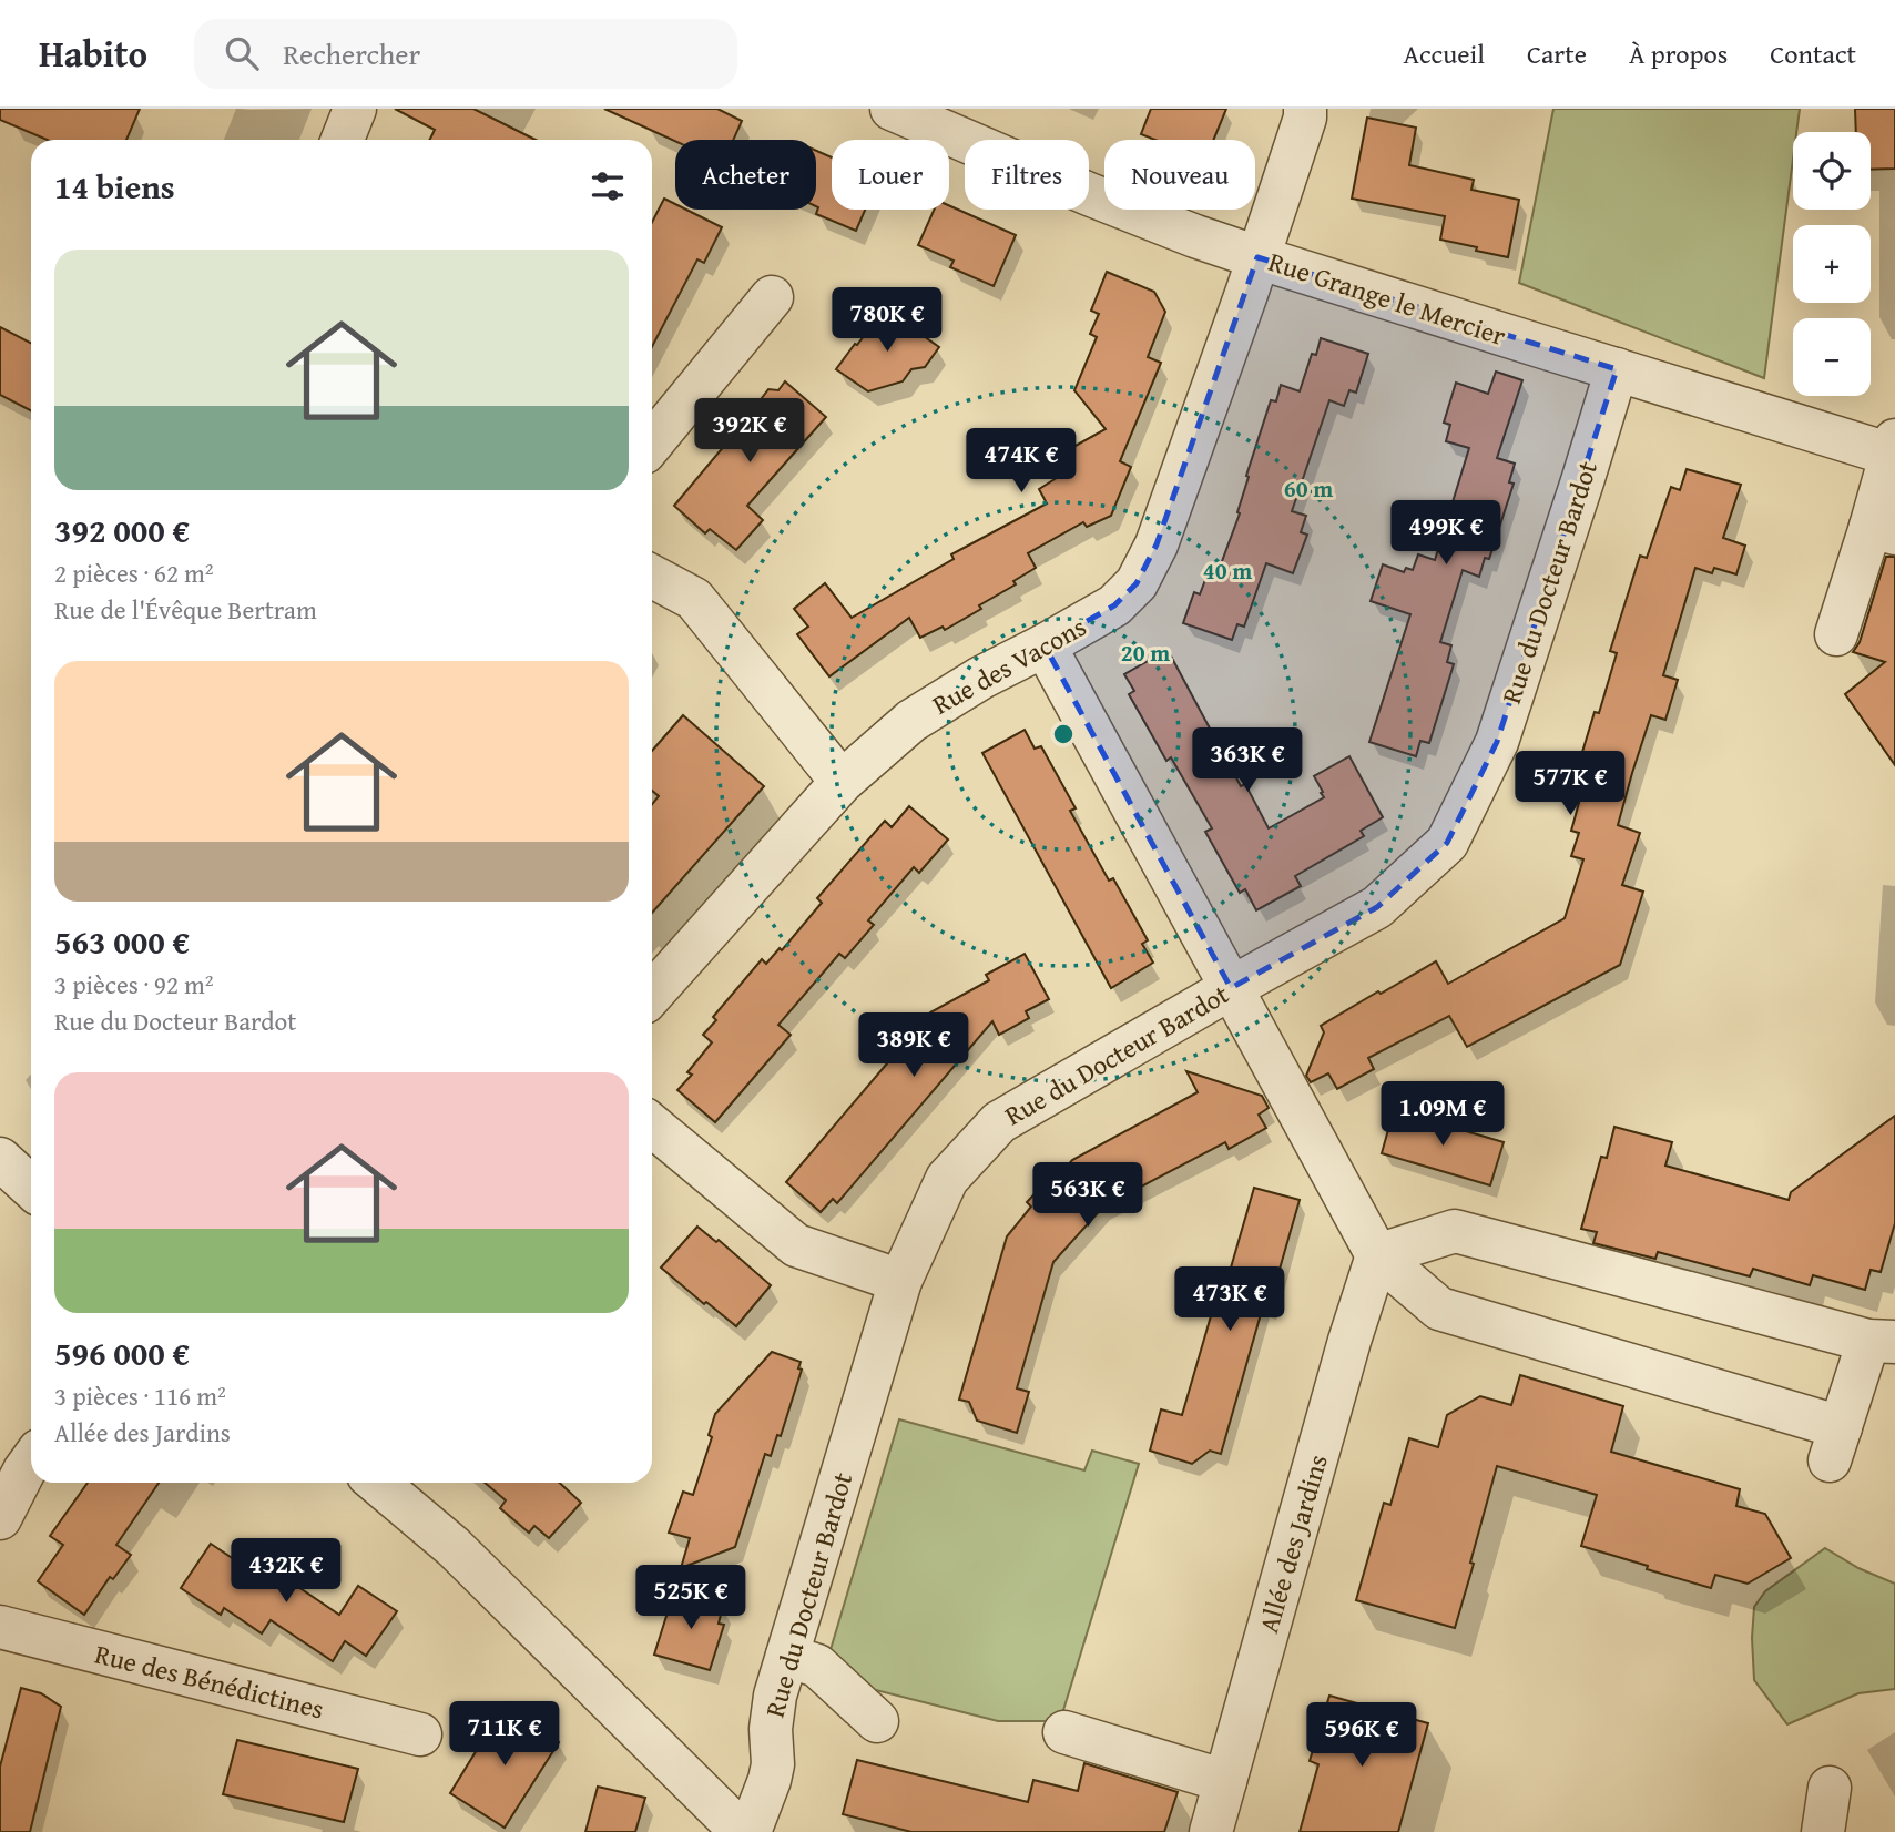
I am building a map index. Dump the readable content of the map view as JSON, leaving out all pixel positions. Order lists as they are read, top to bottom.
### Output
{
  "streets": {
    "street": [
      "Rue Grange le Mercier",
      "Rue du Docteur Bardot",
      "Rue des Vacons",
      "Allée des Jardins",
      "Rue des Bénédictines"
    ]
  },
  "crossings": [
    ["Rue Grange le Mercier", "Rue du Docteur Bardot"],
    ["Rue Grange le Mercier", "Rue des Vacons"]
  ],
  "page": {
    "header": "Habito",
    "search": "Rechercher",
    "nav": [
      "Accueil",
      "Carte",
      "À propos",
      "Contact"
    ],
    "map_buttons": ["+", "−"],
    "chip": [
      "Acheter",
      "Louer",
      "Filtres",
      "Nouveau"
    ],
    "heading": "14 biens",
    "list": [
      {
        "name": "392 000 €",
        "note": "2 pièces · 62 m² · Rue de l'Évêque Bertram"
      },
      {
        "name": "563 000 €",
        "note": "3 pièces · 92 m² · Rue du Docteur Bardot"
      },
      {
        "name": "596 000 €",
        "note": "3 pièces · 116 m² · Allée des Jardins"
      }
    ],
    "price": [
      "780K €",
      "392K €",
      "474K €",
      "499K €",
      "363K €",
      "577K €",
      "389K €",
      "1.09M €",
      "563K €",
      "473K €",
      "432K €",
      "525K €",
      "711K €",
      "596K €"
    ]
  },
  "rings": ["60 m", "40 m", "20 m"]
}
